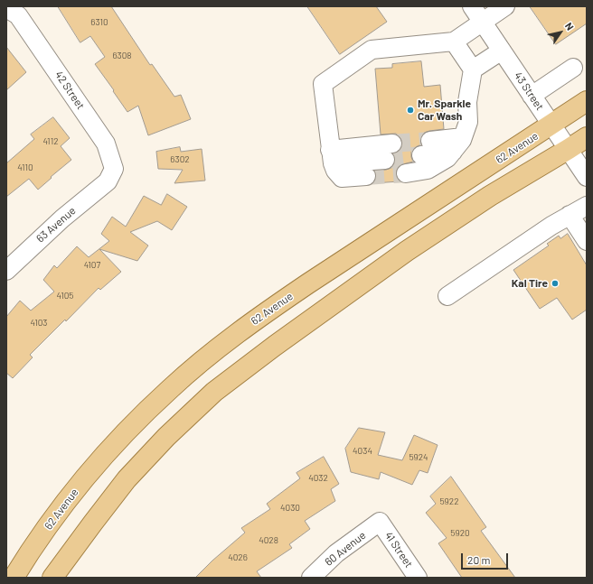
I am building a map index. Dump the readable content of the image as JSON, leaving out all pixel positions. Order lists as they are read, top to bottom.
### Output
{
  "streets": {
    "main road": ["62 Avenue"],
    "street": [
      "42 Street",
      "43 Street",
      "63 Avenue",
      "60 Avenue",
      "41 Street"
    ]
  },
  "crossings": [
    ["42 Street", "63 Avenue"],
    ["43 Street", "62 Avenue"],
    ["60 Avenue", "41 Street"]
  ],
  "places": ["Mr. Sparkle Car Wash", "Kal Tire"],
  "house_numbers": [
    "6310",
    "6308",
    "4112",
    "6302",
    "4110",
    "4107",
    "4105",
    "4103",
    "4034",
    "5924",
    "4032",
    "5922",
    "4030",
    "5920",
    "4028",
    "4026"
  ],
  "scale_bar": "20 m",
  "north": "top right"
}
